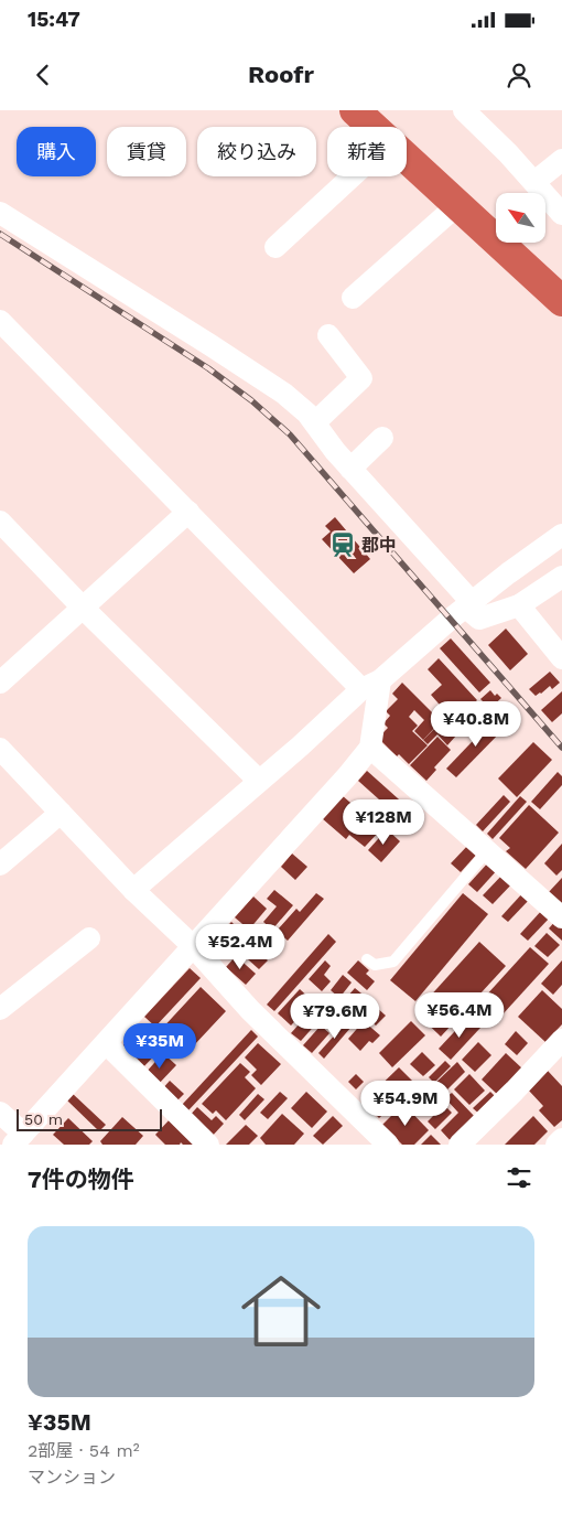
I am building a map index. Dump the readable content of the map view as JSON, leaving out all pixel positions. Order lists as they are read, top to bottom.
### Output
{
  "places": {
    "station": ["郡中"]
  },
  "scale_bar": "50 m",
  "north": "top left",
  "page": {
    "status": "15:47",
    "header": "Roofr",
    "chip": [
      "購入",
      "賃貸",
      "絞り込み",
      "新着"
    ],
    "price": [
      "¥40.8M",
      "¥128M",
      "¥52.4M",
      "¥56.4M",
      "¥79.6M",
      "¥35M",
      "¥54.9M"
    ],
    "scale": "50 m",
    "heading": "7件の物件",
    "list": [
      {
        "name": "¥35M",
        "note": "2部屋 · 54 m² · マンション"
      }
    ]
  }
}
